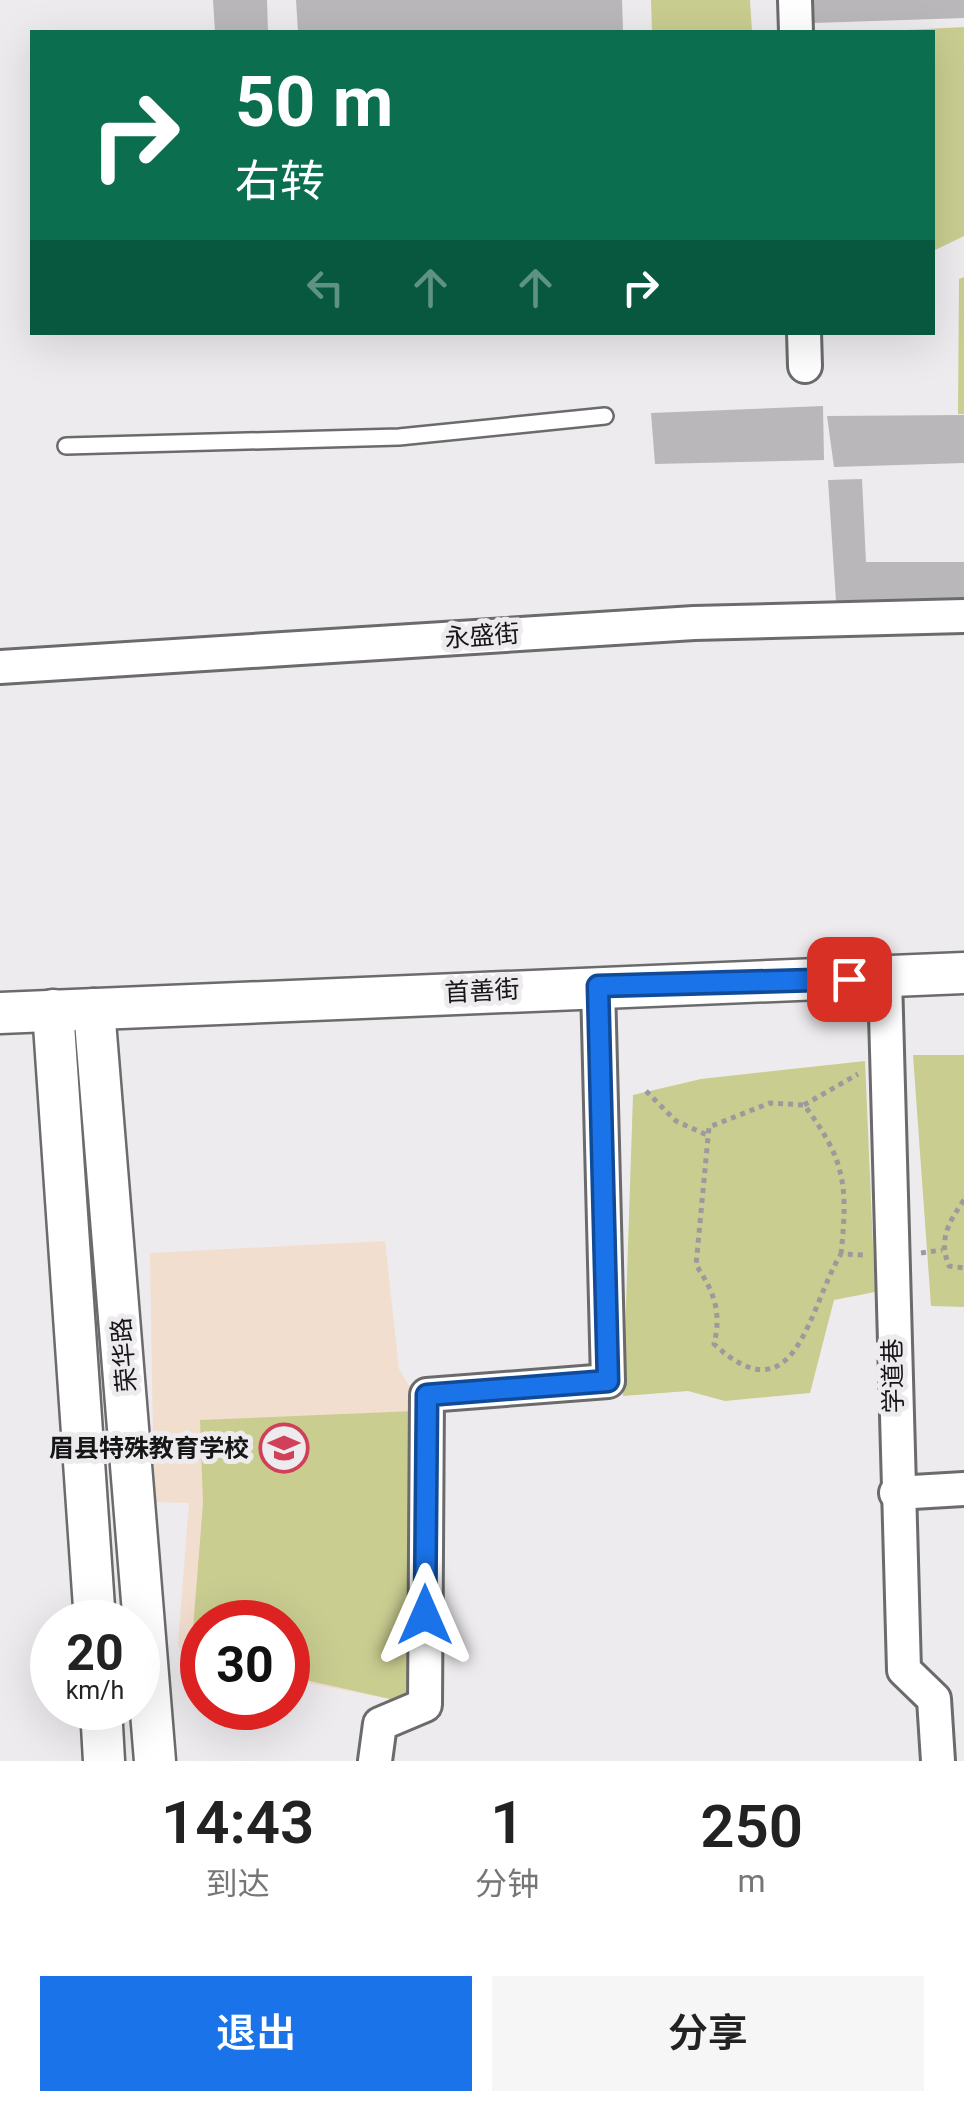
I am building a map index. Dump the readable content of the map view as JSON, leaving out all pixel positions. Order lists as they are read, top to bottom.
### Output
{
  "streets": {
    "street": [
      "永盛街",
      "首善街",
      "荣华路",
      "学道巷"
    ]
  },
  "crossings": [
    ["首善街", "荣华路"],
    ["首善街", "学道巷"]
  ],
  "places": {
    "school or university": ["眉县特殊教育学校"]
  },
  "page": {
    "turn": ["50 m", "右转"],
    "speed": "20 km/h",
    "limit": "30",
    "eta": [
      "14:43",
      "到达",
      "1",
      "分钟",
      "250",
      "m"
    ],
    "buttons": ["退出", "分享"]
  }
}
